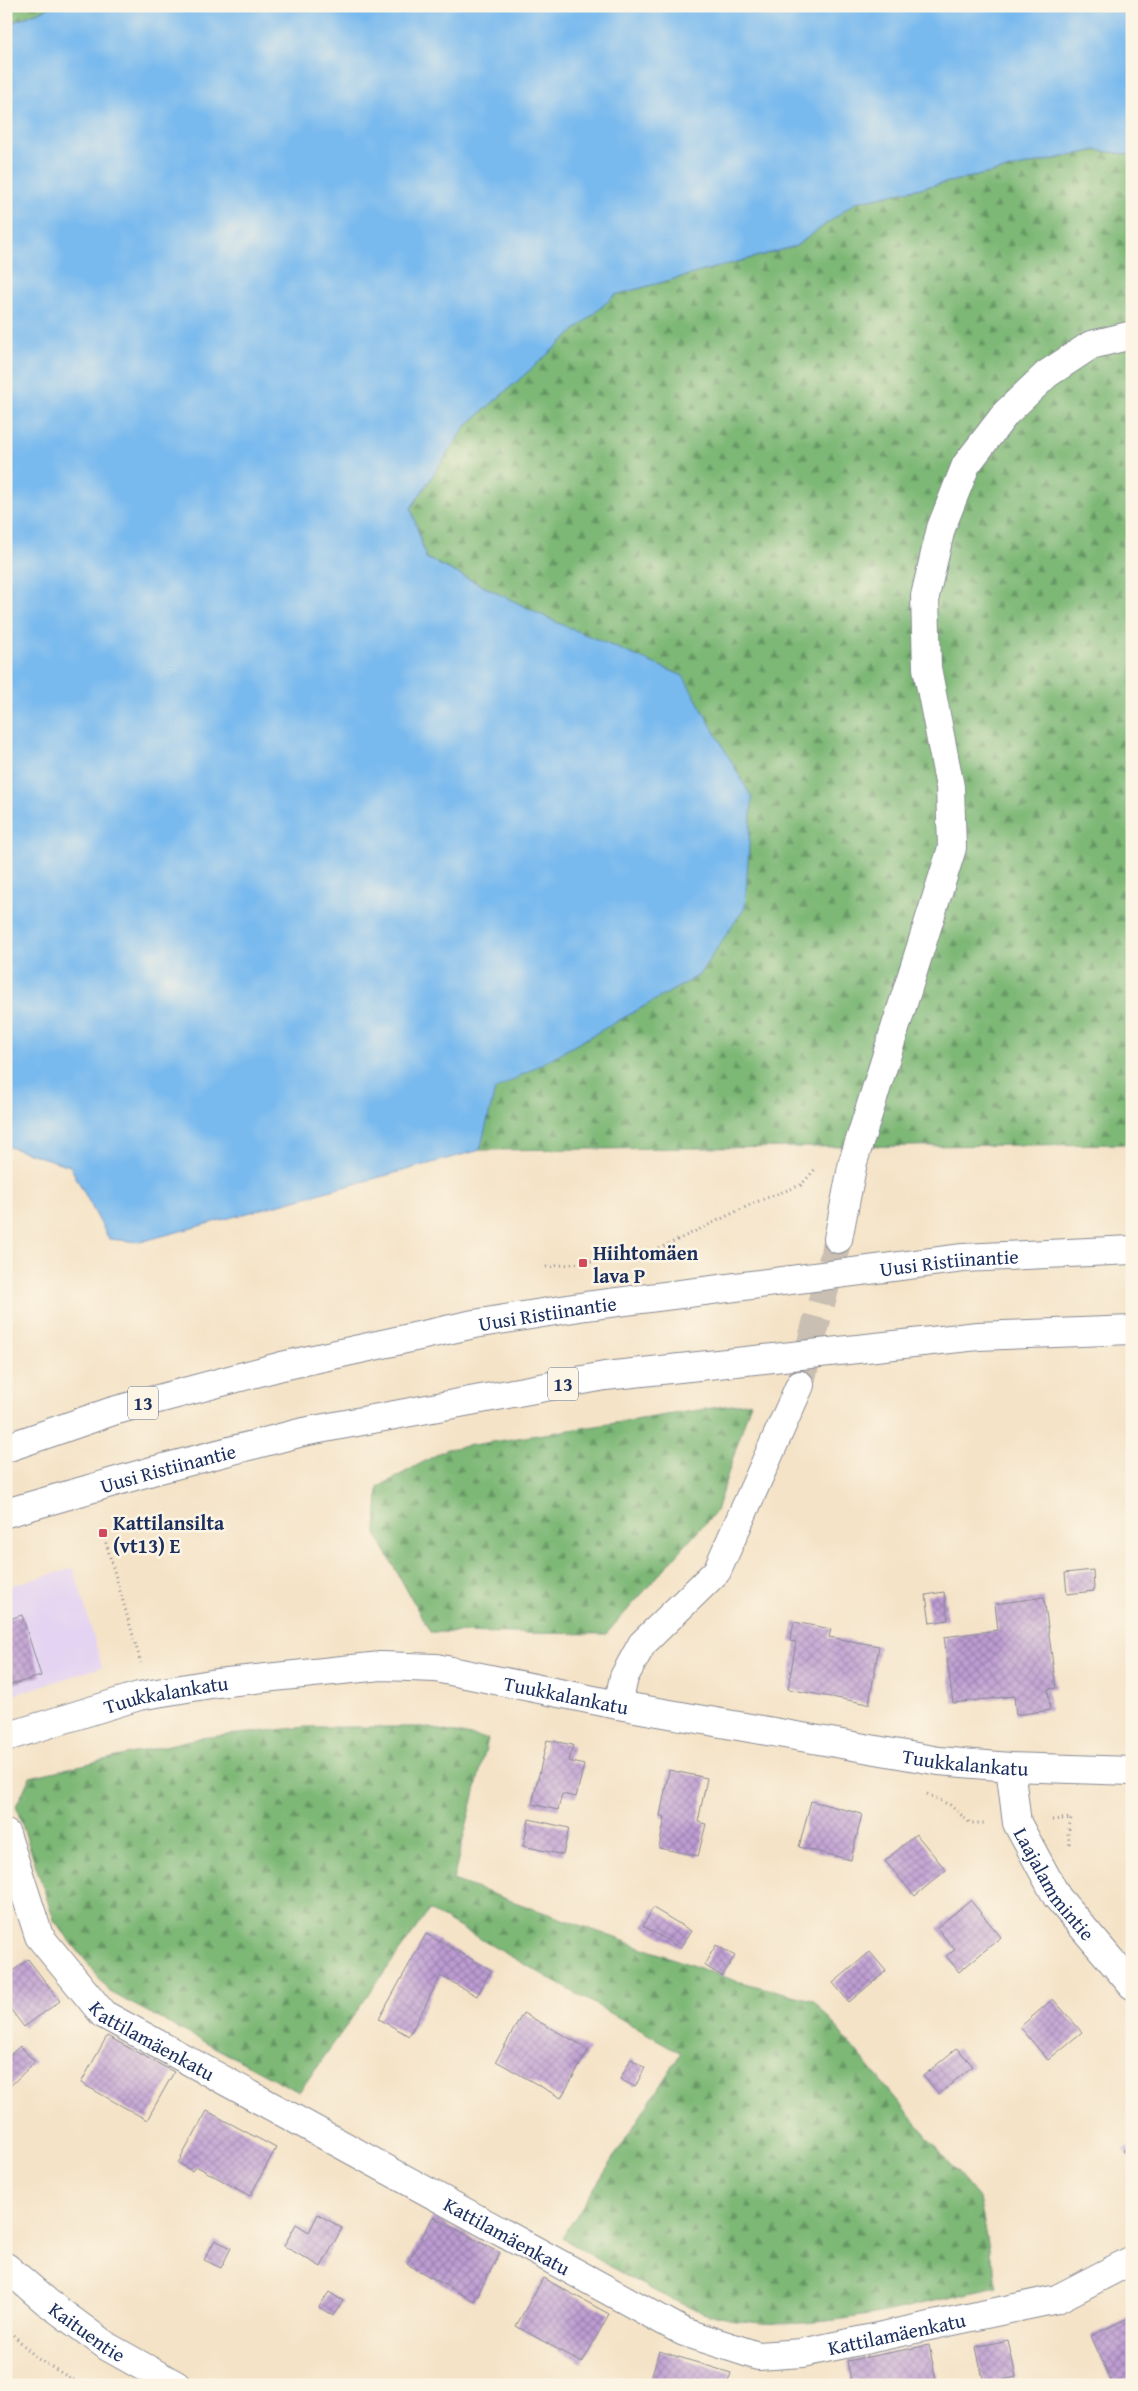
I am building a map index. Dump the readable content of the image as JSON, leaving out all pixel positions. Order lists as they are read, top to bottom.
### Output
{
  "streets": {
    "main road": [
      "Uusi Ristiinantie",
      "13",
      "Tuukkalankatu",
      "Laajalammintie",
      "Kattilamäenkatu",
      "Kaituentie"
    ]
  },
  "crossings": [
    ["Tuukkalankatu", "Laajalammintie"]
  ],
  "places": {
    "transit": ["Hiihtomäen lava P", "Kattilansilta (vt13) E"]
  }
}
